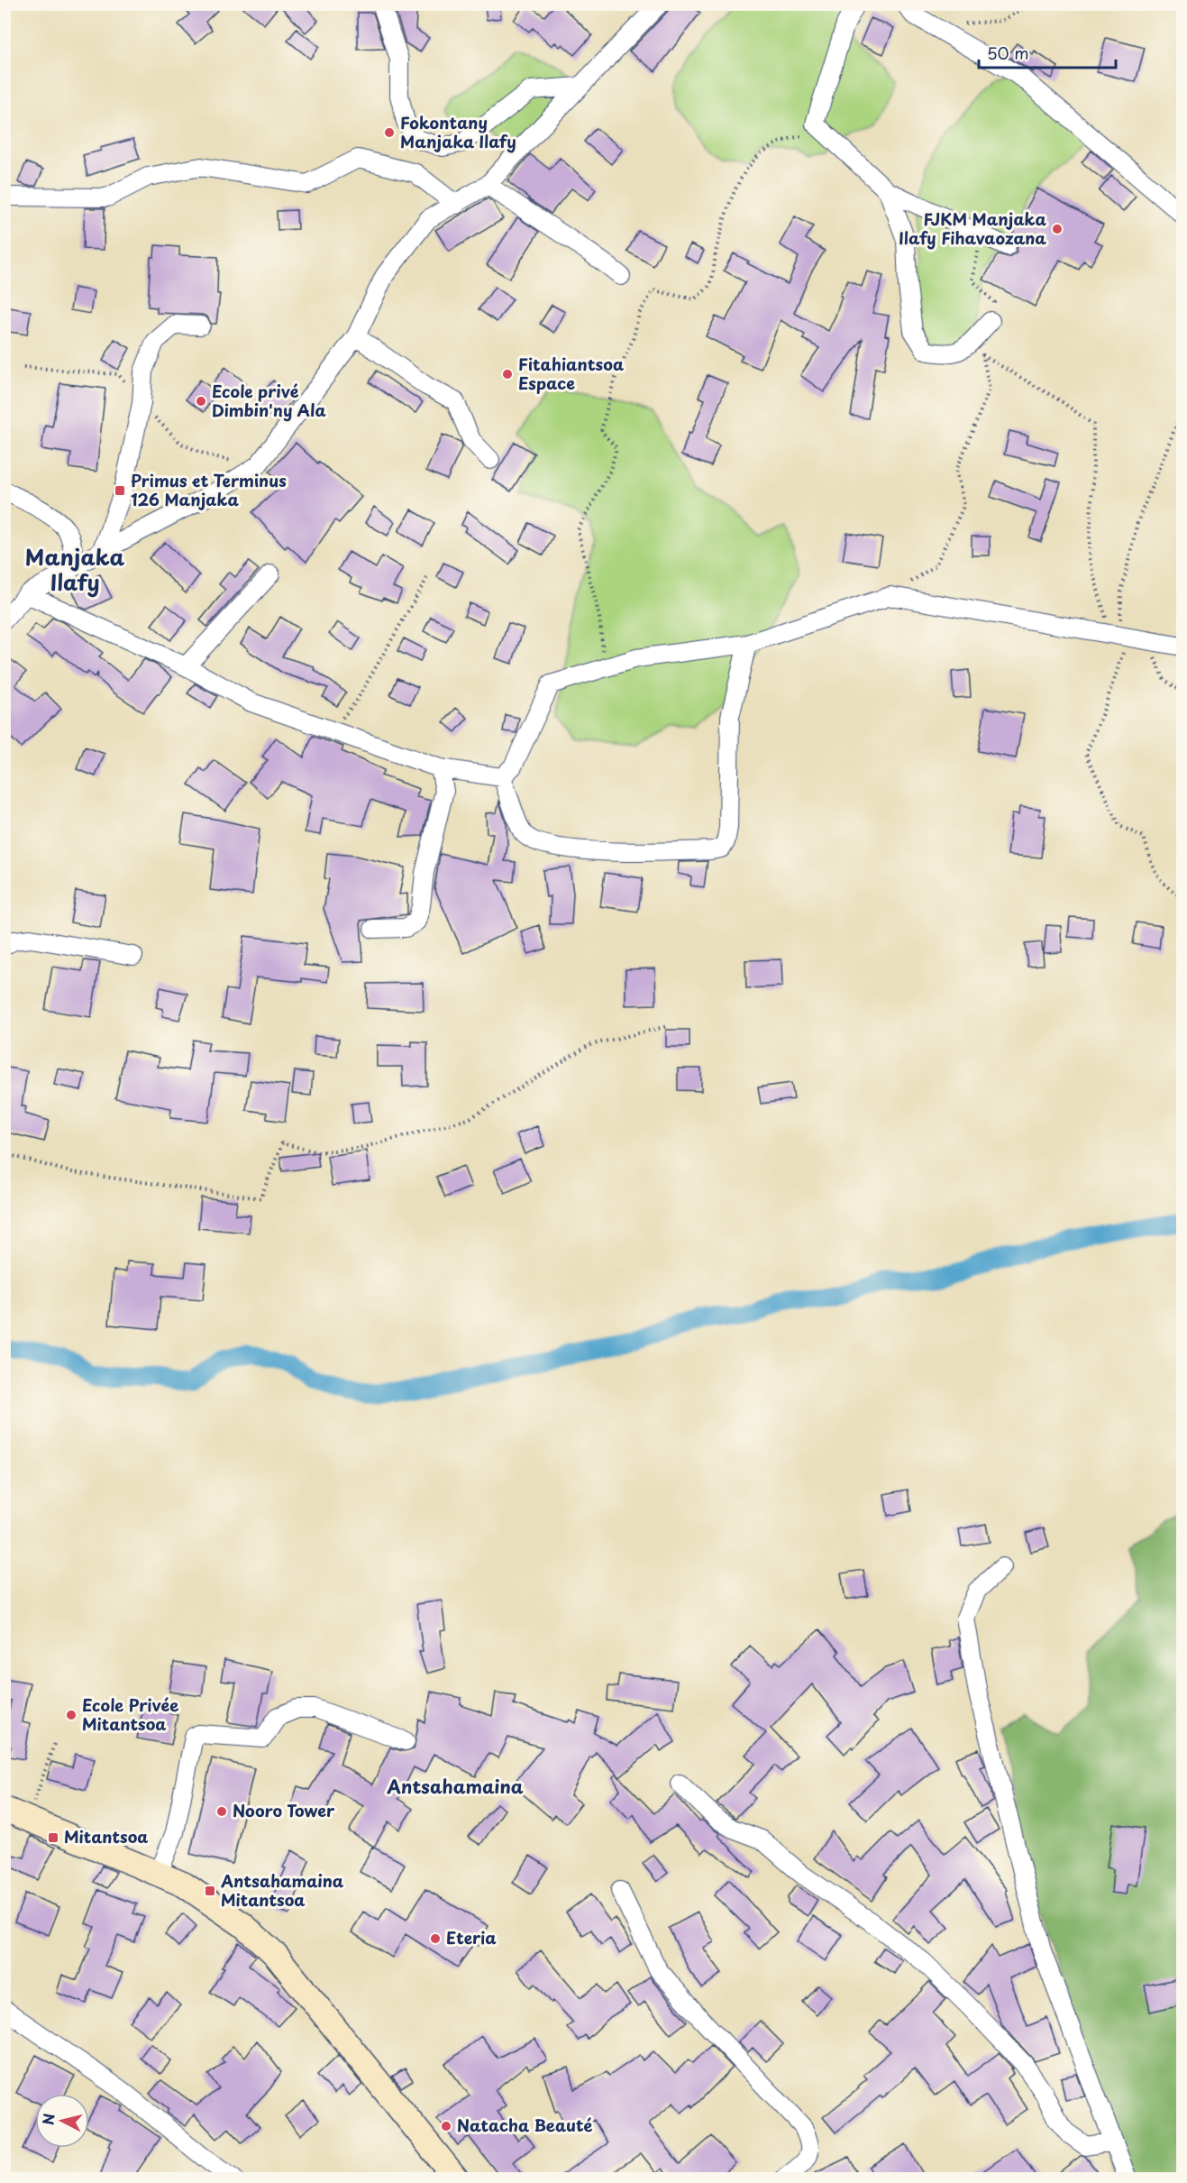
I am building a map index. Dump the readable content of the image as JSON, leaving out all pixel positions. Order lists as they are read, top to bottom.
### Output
{
  "districts": ["Manjaka Ilafy", "Antsahamaina"],
  "places": {
    "other": [
      "Fokontany Manjaka Ilafy",
      "FJKM Manjaka Ilafy Fihavaozana",
      "Fitahiantsoa Espace",
      "Ecole privé Dimbin'ny Ala",
      "Ecole Privée Mitantsoa",
      "Nooro Tower",
      "Eteria",
      "Natacha Beauté"
    ],
    "transit": ["Primus et Terminus 126 Manjaka", "Mitantsoa", "Antsahamaina Mitantsoa"]
  },
  "scale_bar": "50 m",
  "north": "left"
}
